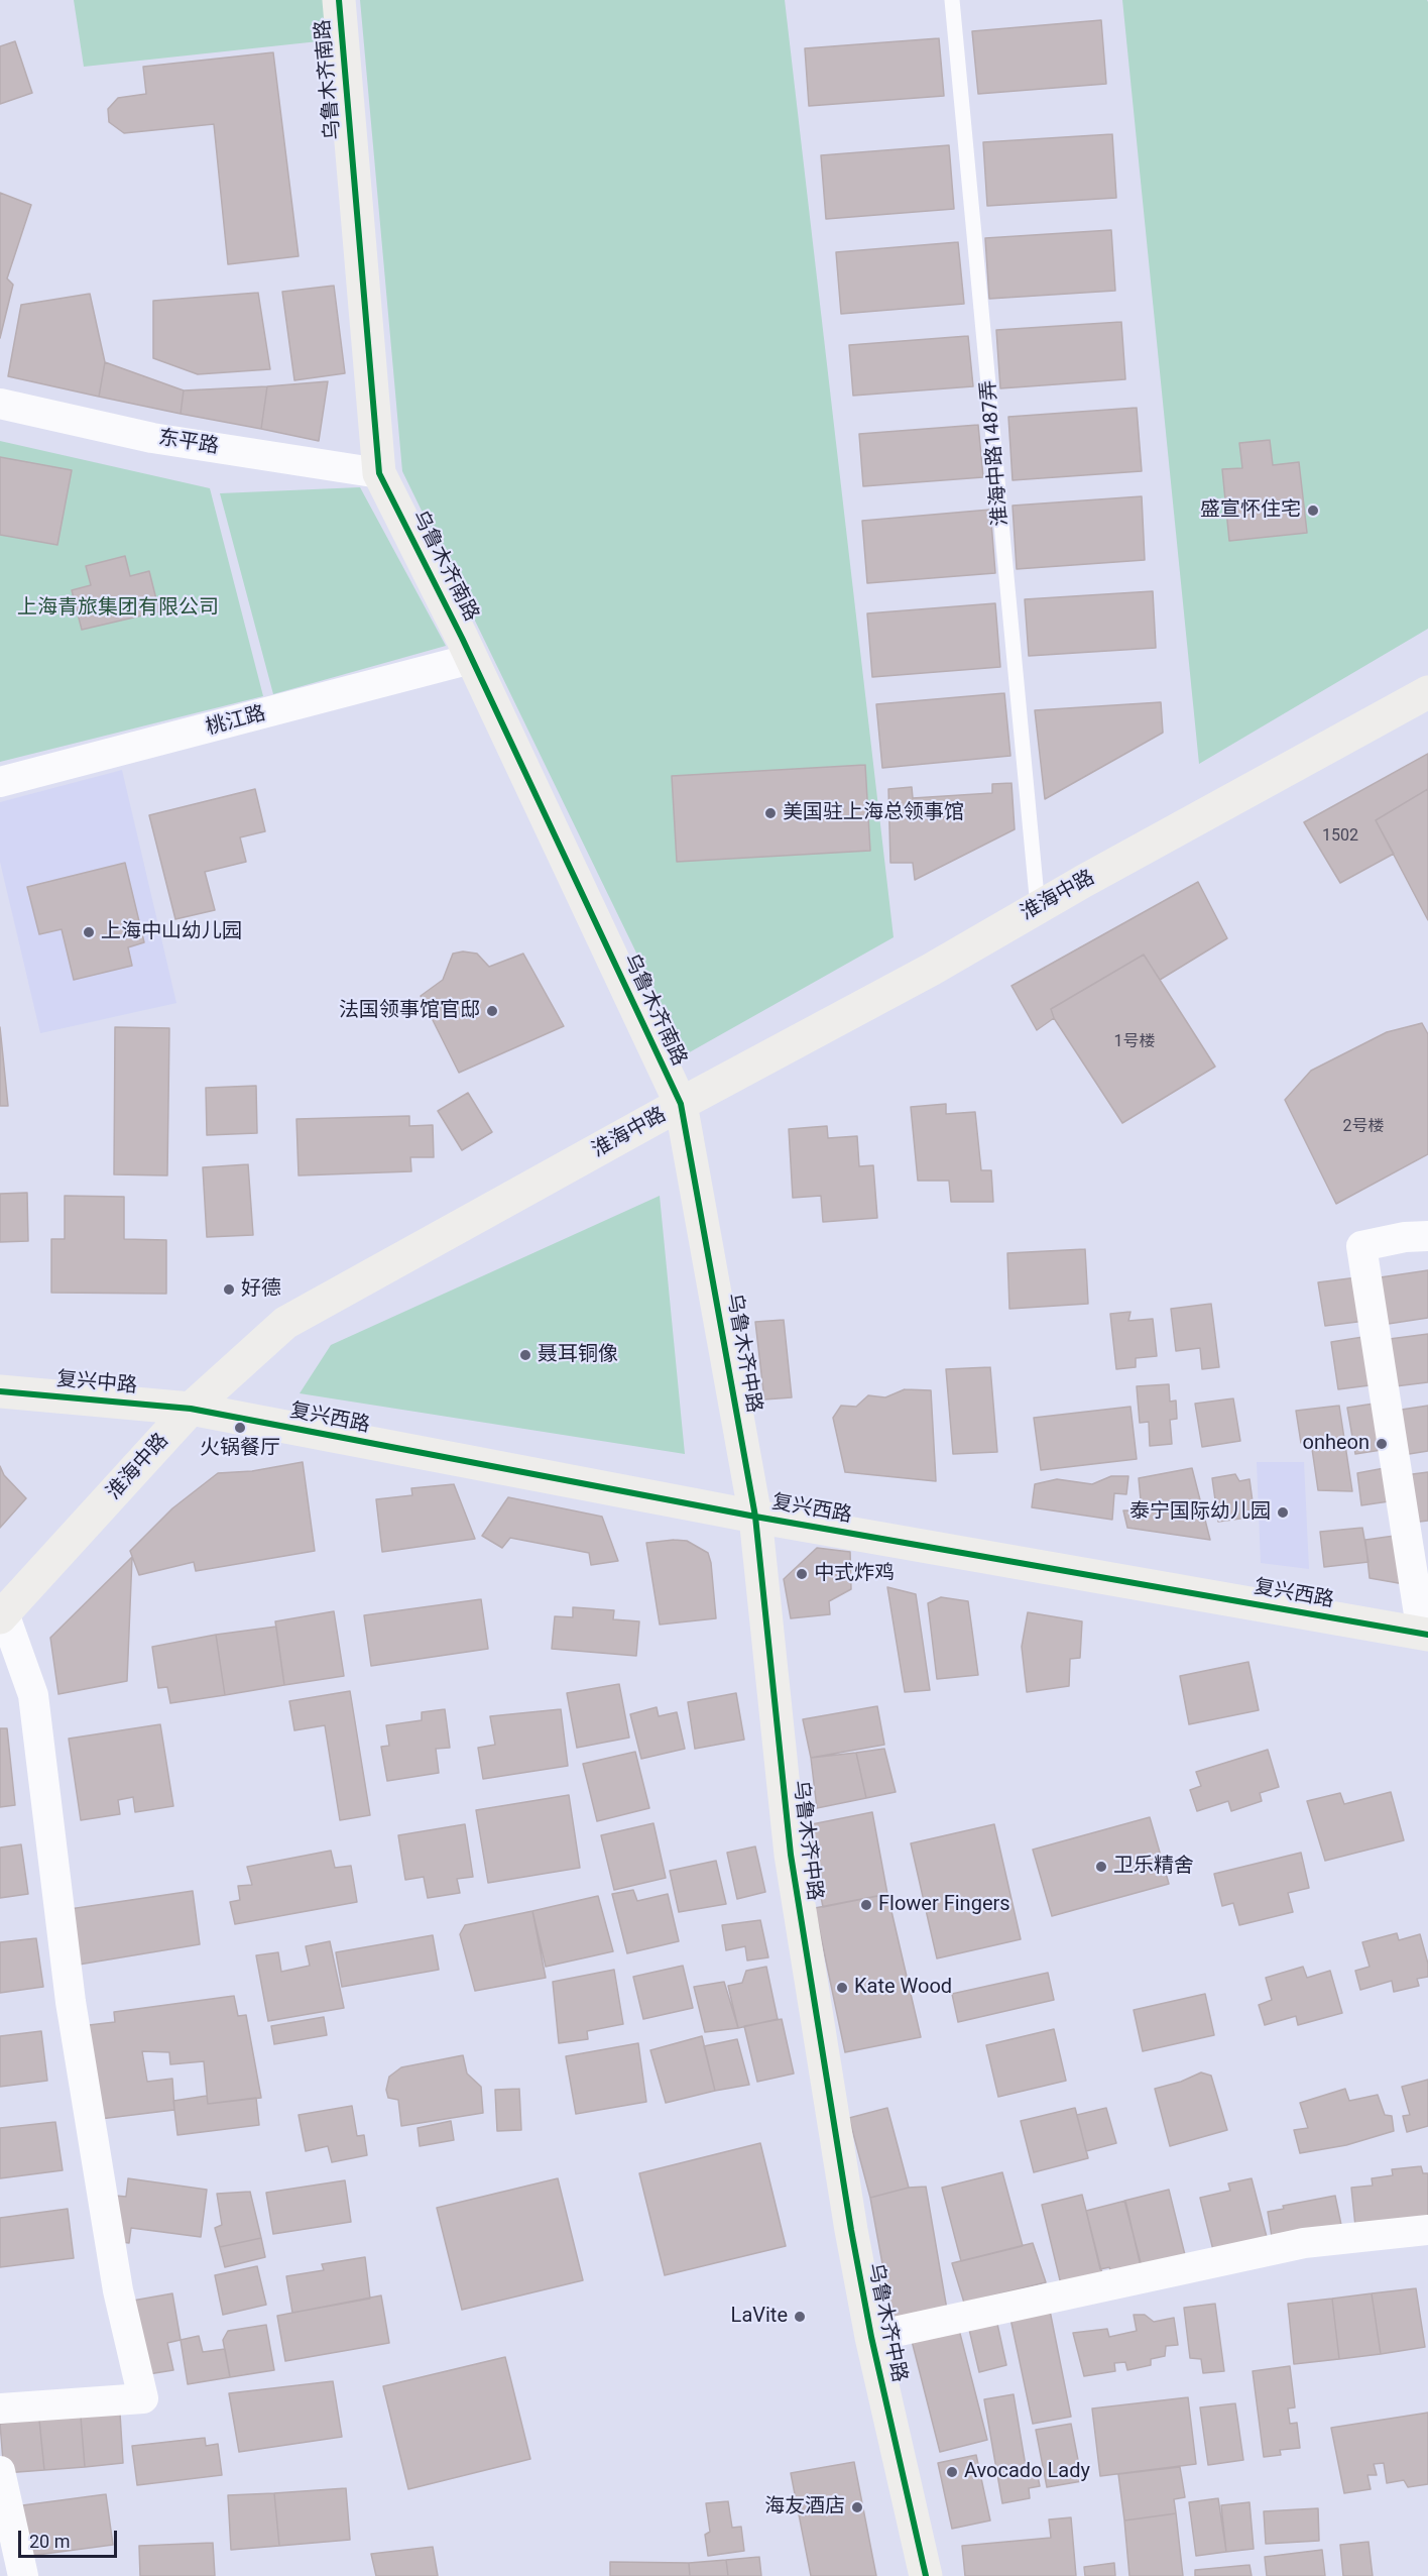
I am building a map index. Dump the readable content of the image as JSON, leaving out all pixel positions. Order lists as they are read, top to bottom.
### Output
{
  "streets": {
    "street": [
      "乌鲁木齐南路",
      "东平路",
      "桃江路",
      "淮海中路",
      "乌鲁木齐中路",
      "复兴中路",
      "复兴西路"
    ],
    "lane": ["淮海中路1487弄"]
  },
  "crossings": [
    ["乌鲁木齐南路", "东平路"],
    ["乌鲁木齐南路", "桃江路"],
    ["乌鲁木齐南路", "淮海中路"],
    ["乌鲁木齐南路", "乌鲁木齐中路"],
    ["淮海中路1487弄", "淮海中路"],
    ["淮海中路", "乌鲁木齐中路"],
    ["淮海中路", "复兴中路"],
    ["淮海中路", "复兴西路"],
    ["乌鲁木齐中路", "复兴西路"],
    ["复兴中路", "复兴西路"]
  ],
  "parks": ["上海青旅集团有限公司"],
  "places": [
    "盛宣怀住宅",
    "美国驻上海总领事馆",
    "上海中山幼儿园",
    "法国领事馆官邸",
    "好德",
    "聂耳铜像",
    "火锅餐厅",
    "onheon",
    "泰宁国际幼儿园",
    "中式炸鸡",
    "卫乐精舍",
    "Flower Fingers",
    "Kate Wood",
    "LaVite",
    "Avocado Lady",
    "海友酒店"
  ],
  "house_numbers": ["1502", "1号楼", "2号楼"],
  "scale_bar": "20 m"
}
